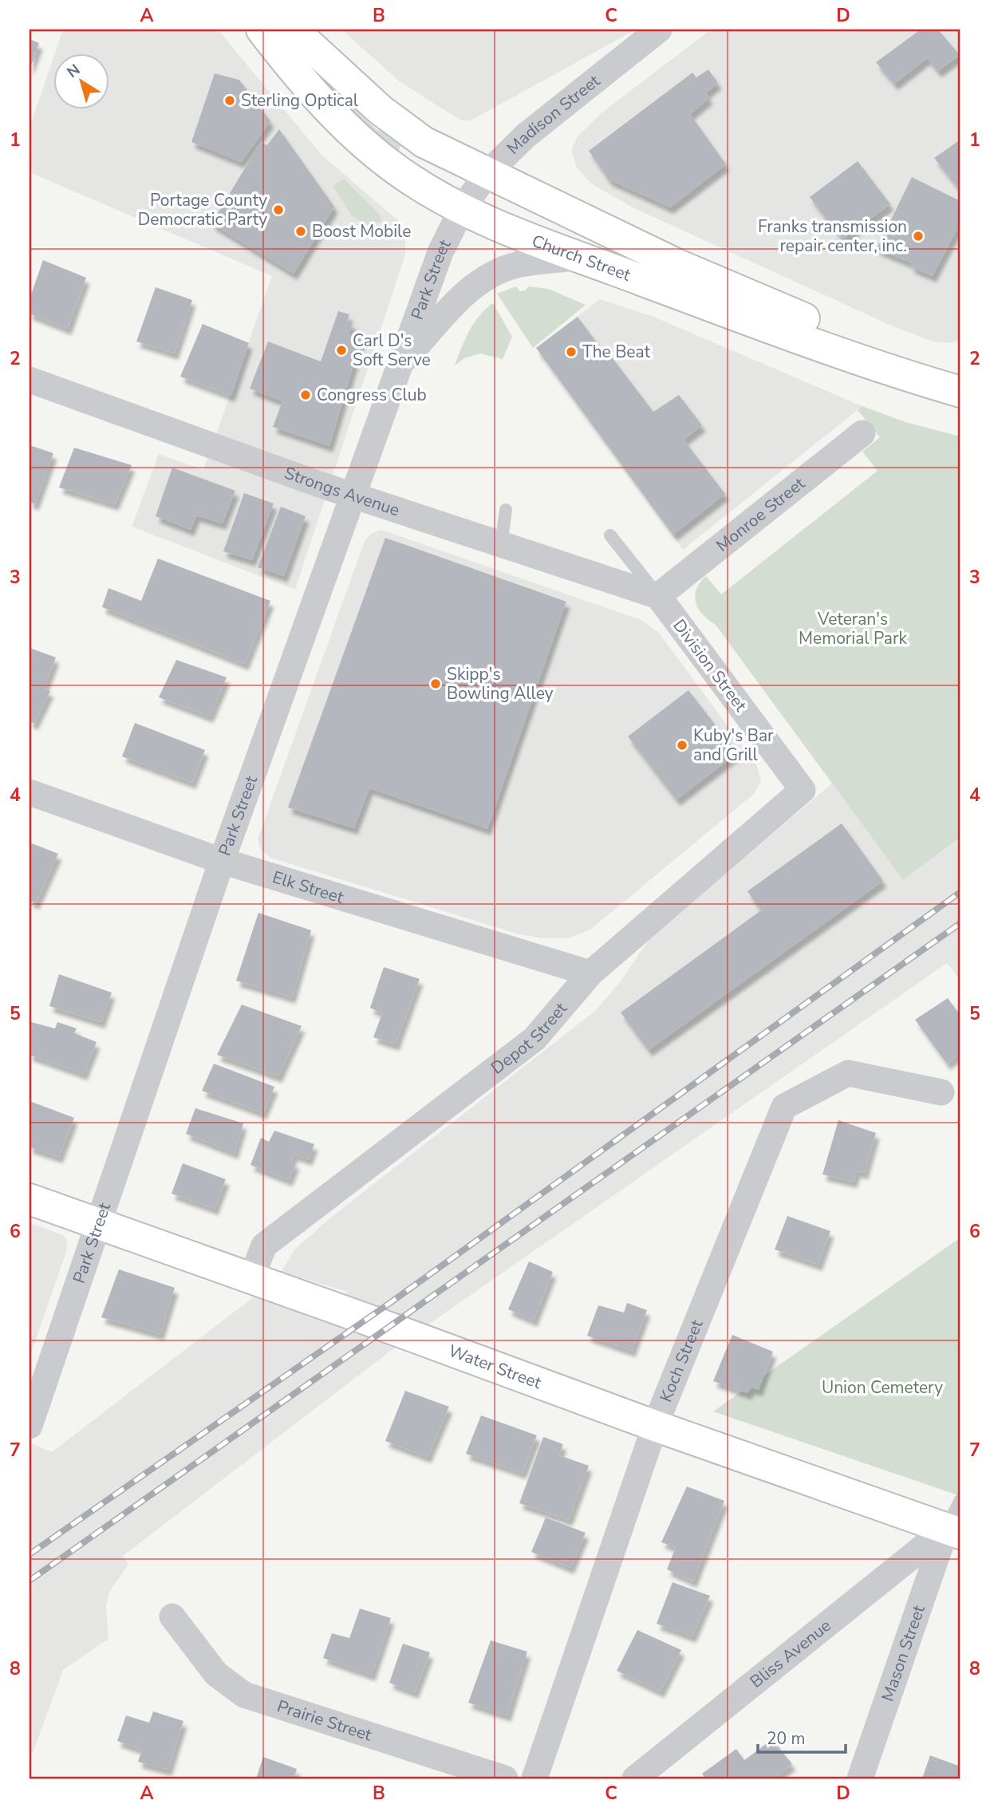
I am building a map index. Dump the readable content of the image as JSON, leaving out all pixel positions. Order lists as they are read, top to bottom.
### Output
{
  "streets": {
    "main road": ["Church Street", "Water Street"],
    "street": [
      "Madison Street",
      "Park Street",
      "Strongs Avenue",
      "Monroe Street",
      "Division Street",
      "Elk Street",
      "Depot Street",
      "Koch Street",
      "Bliss Avenue",
      "Mason Street",
      "Prairie Street"
    ]
  },
  "crossings": [
    ["Madison Street", "Church Street"],
    ["Madison Street", "Park Street"],
    ["Church Street", "Park Street"],
    ["Park Street", "Strongs Avenue"],
    ["Park Street", "Elk Street"],
    ["Park Street", "Water Street"],
    ["Strongs Avenue", "Monroe Street"],
    ["Strongs Avenue", "Division Street"],
    ["Monroe Street", "Division Street"],
    ["Division Street", "Depot Street"],
    ["Elk Street", "Depot Street"],
    ["Depot Street", "Water Street"],
    ["Koch Street", "Water Street"],
    ["Water Street", "Bliss Avenue"],
    ["Water Street", "Mason Street"],
    ["Bliss Avenue", "Mason Street"]
  ],
  "parks": ["Veteran's Memorial Park", "Union Cemetery"],
  "places": [
    "Sterling Optical",
    "Portage County Democratic Party",
    "Boost Mobile",
    "Franks transmission repair center, inc.",
    "Carl D's Soft Serve",
    "The Beat",
    "Congress Club",
    "Skipp's Bowling Alley",
    "Kuby's Bar and Grill"
  ],
  "scale_bar": "20 m",
  "north": "top left",
  "grid": {
    "columns": [
      "A",
      "B",
      "C",
      "D"
    ],
    "rows": [
      "1",
      "2",
      "3",
      "4",
      "5",
      "6",
      "7",
      "8"
    ]
  }
}
